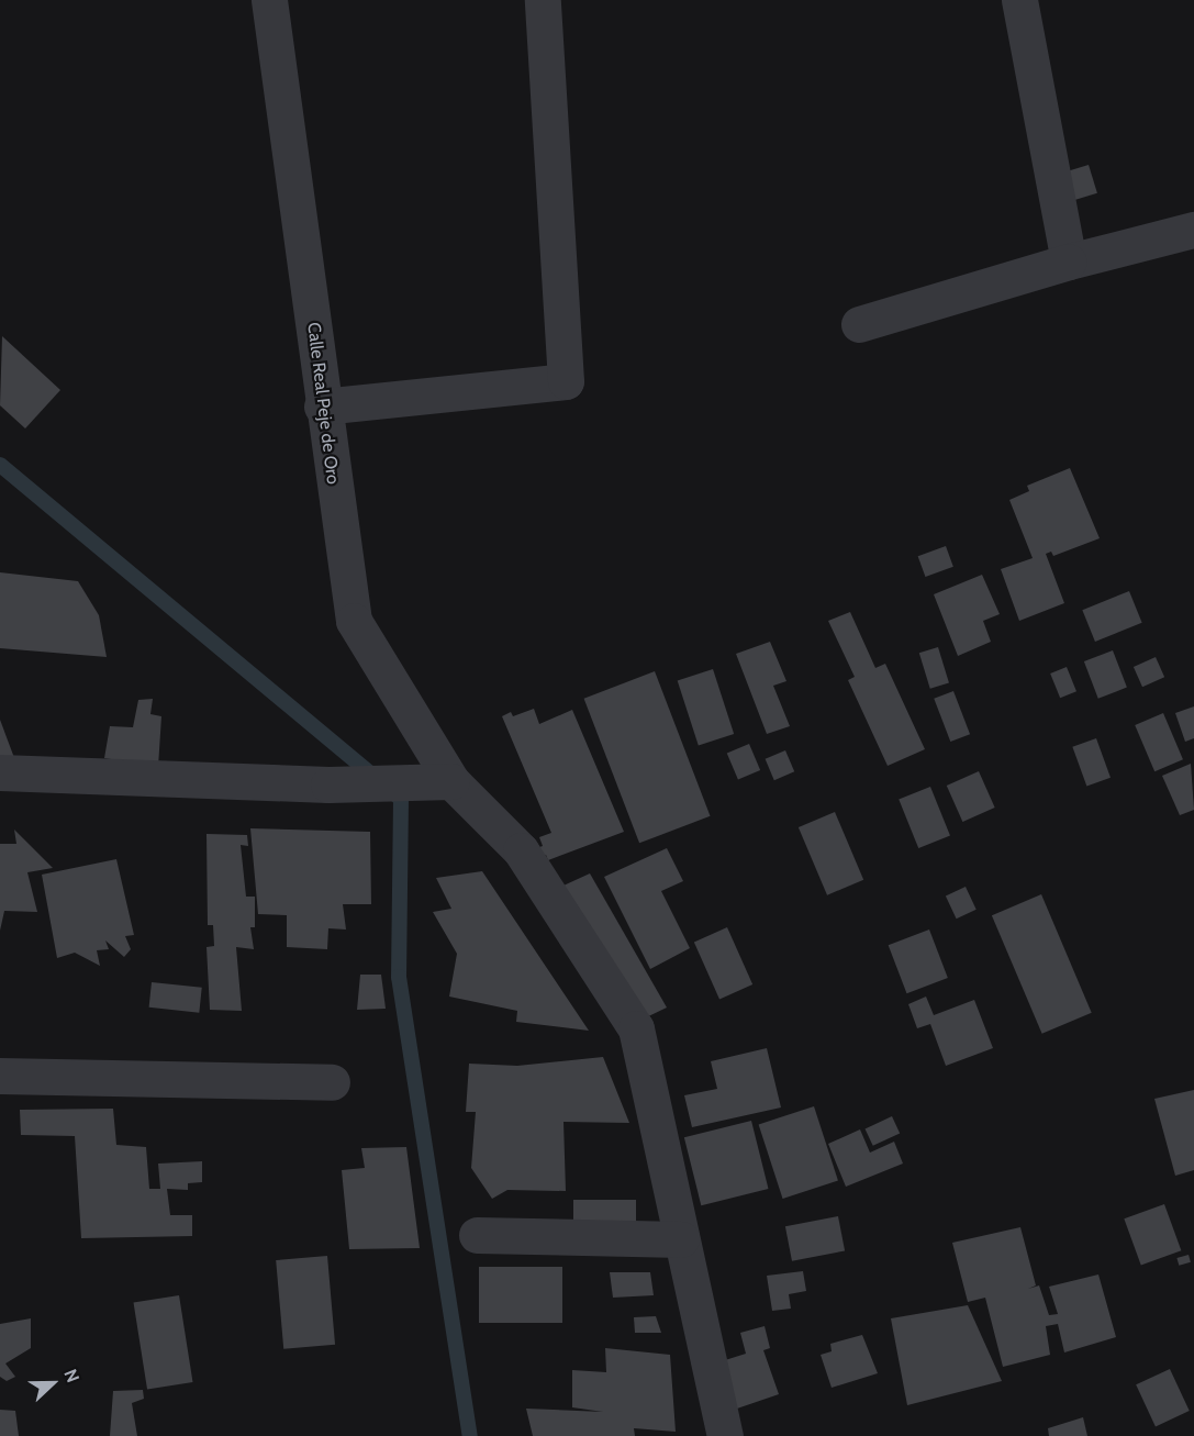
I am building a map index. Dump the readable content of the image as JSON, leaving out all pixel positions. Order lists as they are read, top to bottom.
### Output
{
  "streets": {
    "street": ["Calle Real Peje de Oro"]
  },
  "north": "right"
}
